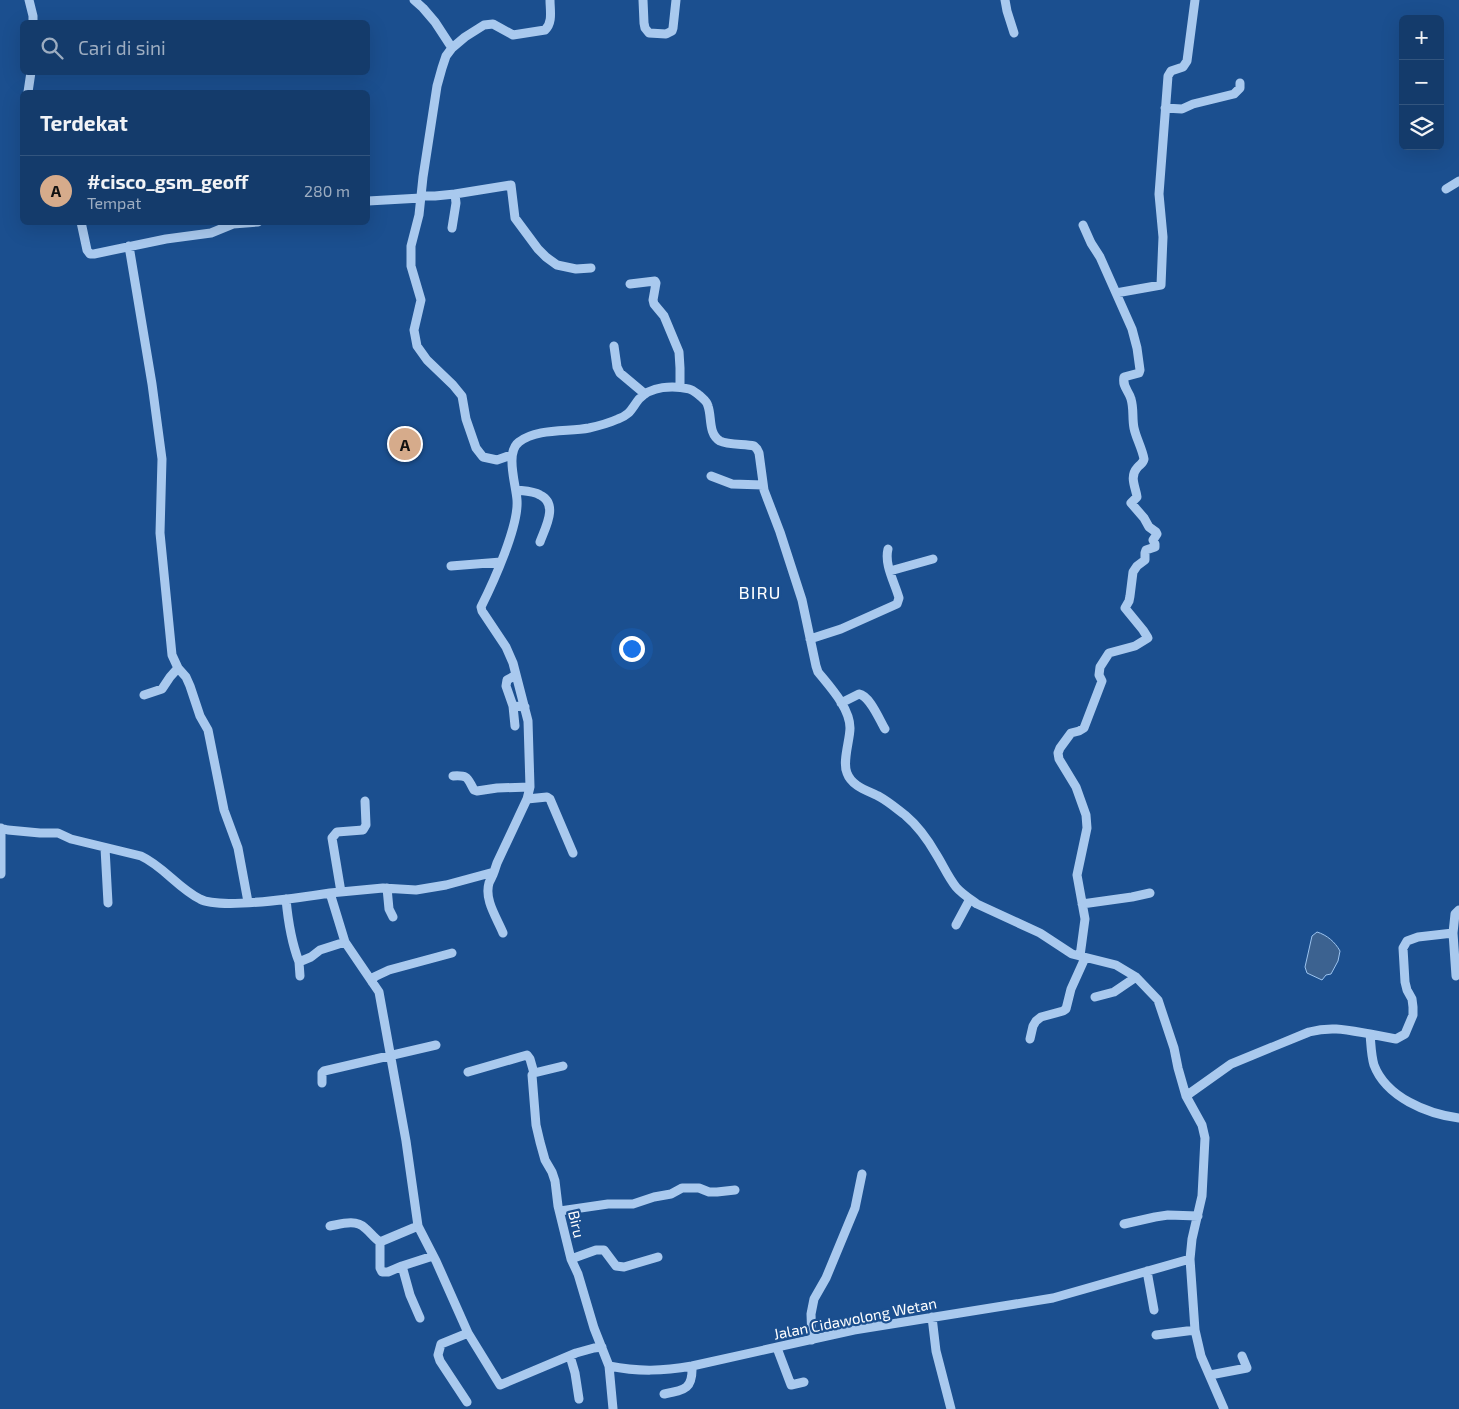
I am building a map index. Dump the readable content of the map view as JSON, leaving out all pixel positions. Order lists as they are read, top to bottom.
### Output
{
  "streets": {
    "street": ["Biru", "Jalan Cidawolong Wetan"]
  },
  "crossings": [
    ["Biru", "Jalan Cidawolong Wetan"]
  ],
  "districts": ["BIRU"],
  "page": {
    "map_buttons": ["+", "−"],
    "search": "Cari di sini",
    "heading": "Terdekat",
    "list": [
      {
        "mark": "A",
        "name": "#cisco_gsm_geoff",
        "note": "Tempat",
        "value": "280 m"
      }
    ],
    "pins": "A"
  }
}
